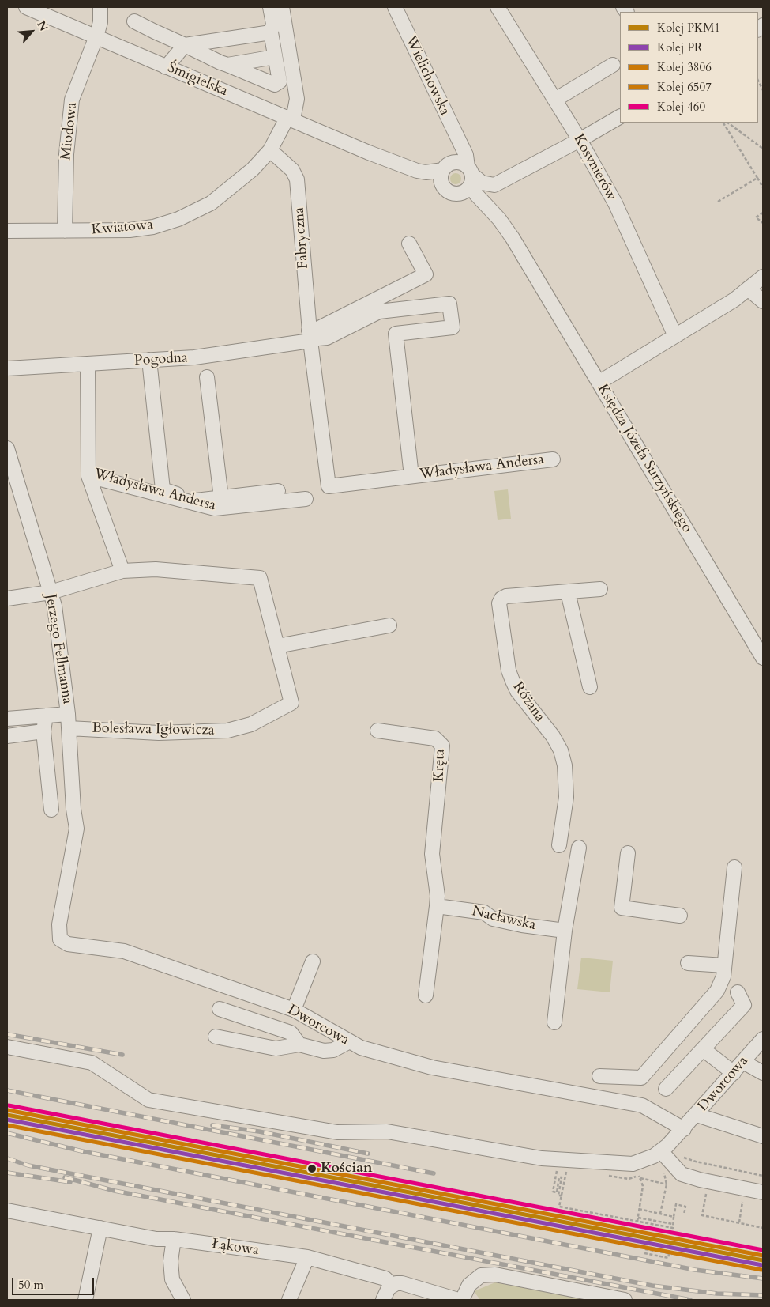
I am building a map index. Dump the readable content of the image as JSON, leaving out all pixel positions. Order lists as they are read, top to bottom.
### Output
{
  "streets": {
    "street": [
      "Wielichowska",
      "Śmigielska",
      "Miodowa",
      "Kosynierów",
      "Kwiatowa",
      "Fabryczna",
      "Pogodna",
      "Księdza Józefa Surzyńskiego",
      "Władysława Andersa",
      "Jerzego Fellmanna",
      "Różana",
      "Bolesława Igłowicza",
      "Kręta",
      "Nacławska",
      "Dworcowa",
      "Łąkowa"
    ]
  },
  "crossings": [
    ["Wielichowska", "Śmigielska"],
    ["Wielichowska", "Księdza Józefa Surzyńskiego"],
    ["Śmigielska", "Miodowa"],
    ["Śmigielska", "Kwiatowa"],
    ["Śmigielska", "Księdza Józefa Surzyńskiego"],
    ["Miodowa", "Kwiatowa"],
    ["Kwiatowa", "Fabryczna"],
    ["Fabryczna", "Pogodna"],
    ["Fabryczna", "Władysława Andersa"],
    ["Pogodna", "Władysława Andersa"],
    ["Jerzego Fellmanna", "Bolesława Igłowicza"],
    ["Jerzego Fellmanna", "Dworcowa"],
    ["Kręta", "Nacławska"]
  ],
  "places": ["Kościan"],
  "lines": [
    "rail line 460",
    "rail line 3806",
    "rail line PKM1",
    "rail line PR",
    "rail line 6507"
  ],
  "legend": [
    "Kolej PKM1",
    "Kolej PR",
    "Kolej 3806",
    "Kolej 6507",
    "Kolej 460"
  ],
  "scale_bar": "50 m",
  "north": "top right"
}
